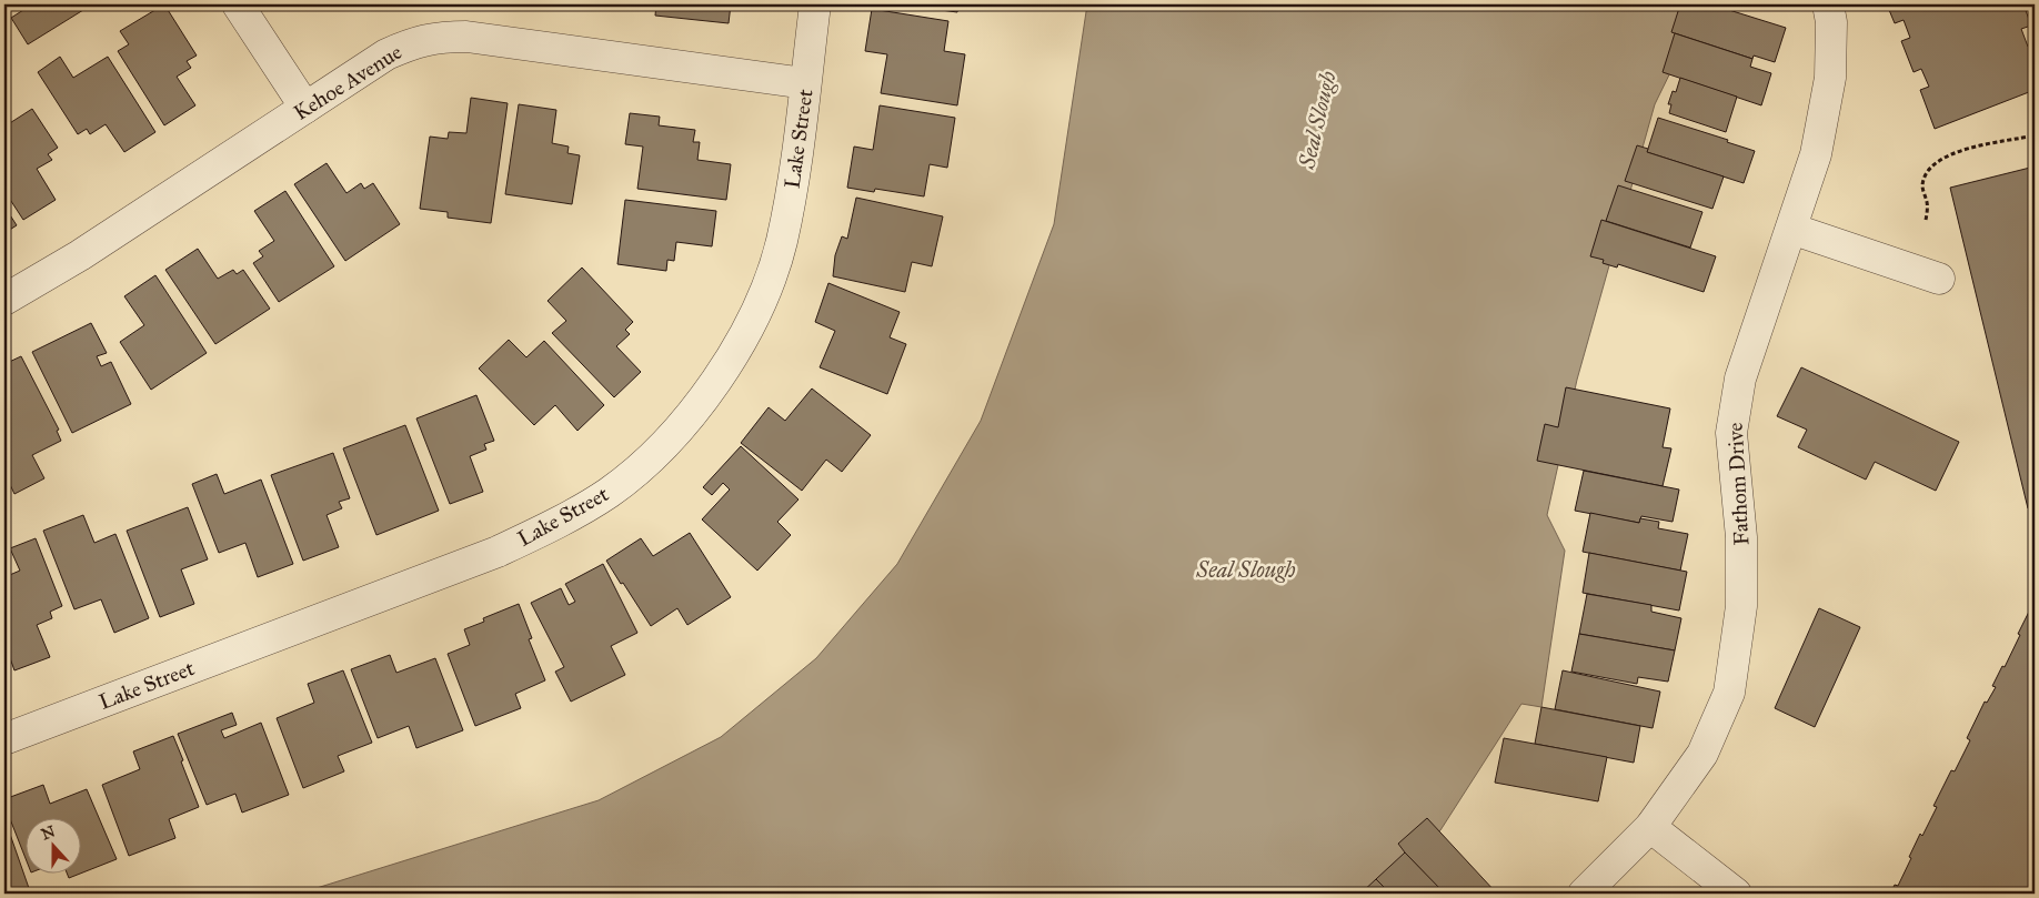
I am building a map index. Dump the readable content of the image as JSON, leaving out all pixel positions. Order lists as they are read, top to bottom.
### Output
{
  "streets": {
    "street": ["Kehoe Avenue", "Lake Street", "Fathom Drive"]
  },
  "crossings": [
    ["Kehoe Avenue", "Lake Street"]
  ],
  "water": ["Seal Slough"],
  "north": "top"
}
